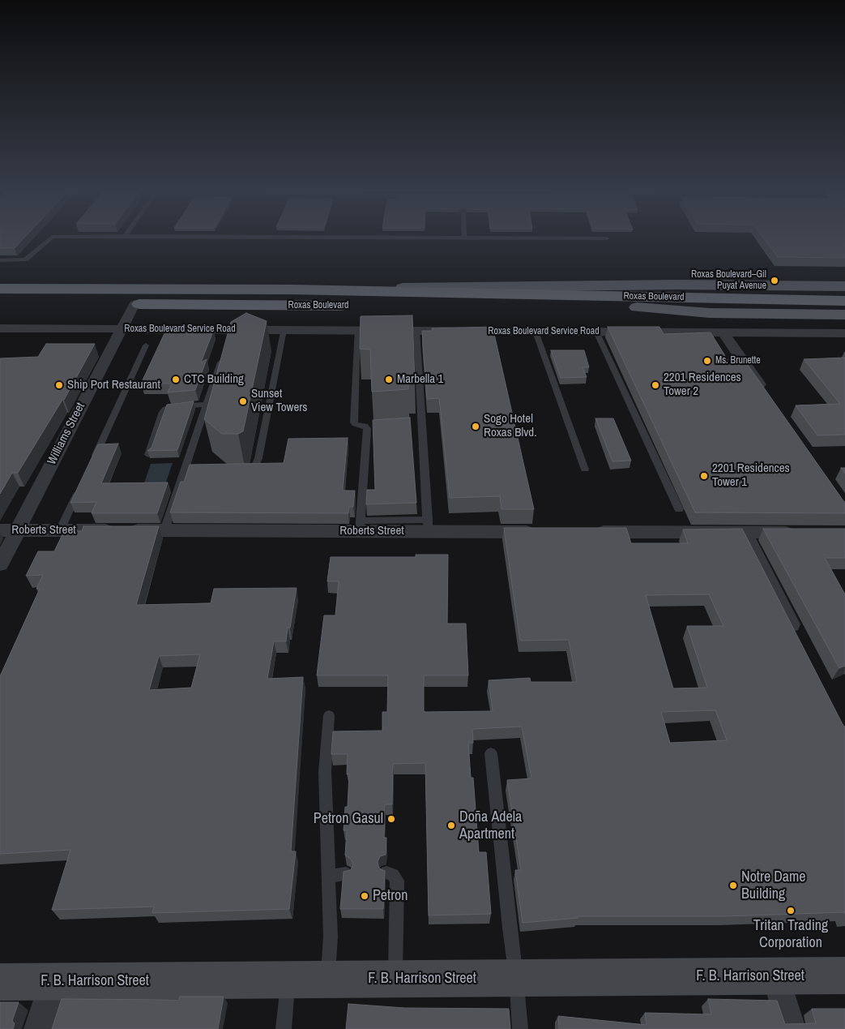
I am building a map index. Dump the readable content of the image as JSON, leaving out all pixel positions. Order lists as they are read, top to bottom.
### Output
{
  "streets": {
    "highway": ["Roxas Boulevard"],
    "main road": ["F. B. Harrison Street"],
    "street": ["Roxas Boulevard Service Road", "Williams Street", "Roberts Street"]
  },
  "crossings": [
    ["Roxas Boulevard", "Williams Street"],
    ["Roxas Boulevard Service Road", "Williams Street"],
    ["Williams Street", "Roberts Street"]
  ],
  "places": [
    "Roxas Boulevard–Gil Puyat Avenue",
    "Ms. Brunette",
    "CTC Building",
    "Marbella 1",
    "Ship Port Restaurant",
    "2201 Residences Tower 2",
    "Sunset View Towers",
    "Sogo Hotel Roxas Blvd.",
    "2201 Residences Tower 1",
    "Petron Gasul",
    "Doña Adela Apartment",
    "Notre Dame Building",
    "Petron",
    "Tritan Trading Corporation"
  ]
}
